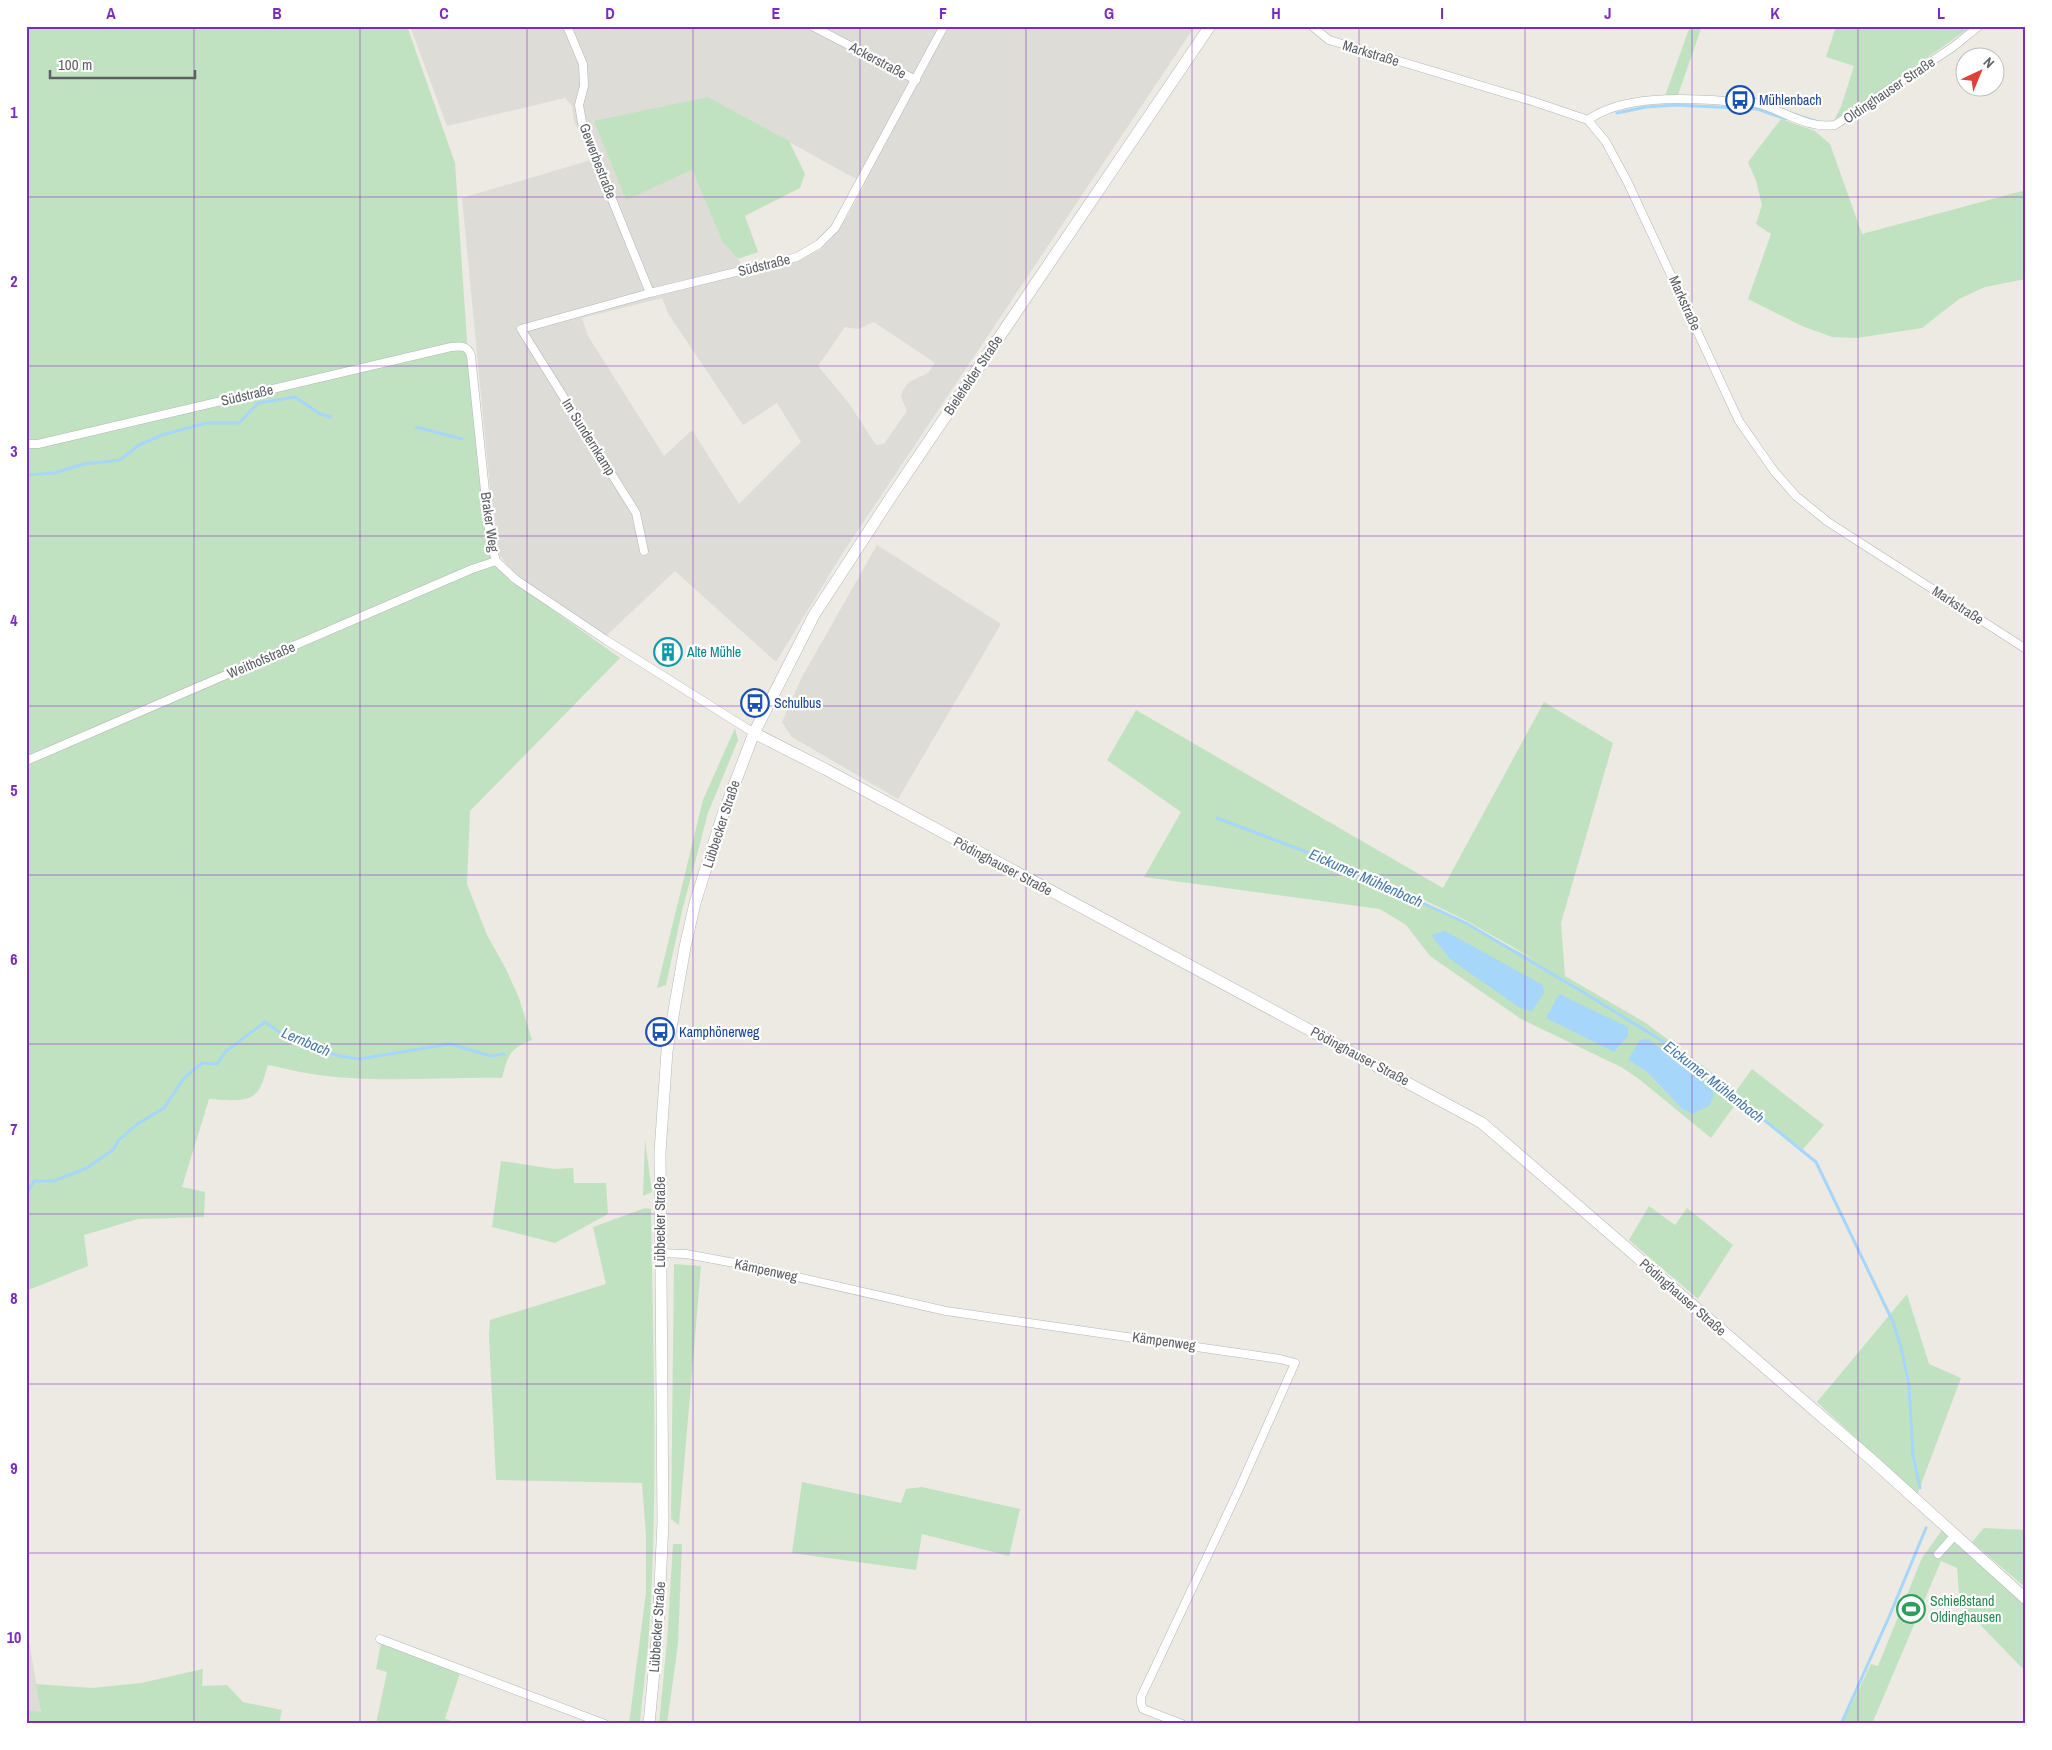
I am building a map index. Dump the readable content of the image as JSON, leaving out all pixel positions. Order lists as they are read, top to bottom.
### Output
{
  "streets": {
    "main road": ["Bielefelder Straße", "Lübbecker Straße", "Pödinghauser Straße"],
    "street": [
      "Markstraße",
      "Ackerstraße",
      "Oldinghauser Straße",
      "Gewerbestraße",
      "Südstraße",
      "Im Sundernkamp",
      "Braker Weg",
      "Weithofstraße",
      "Kämpenweg"
    ]
  },
  "crossings": [
    ["Markstraße", "Oldinghauser Straße"],
    ["Ackerstraße", "Südstraße"],
    ["Gewerbestraße", "Südstraße"],
    ["Südstraße", "Im Sundernkamp"],
    ["Südstraße", "Braker Weg"],
    ["Bielefelder Straße", "Lübbecker Straße"],
    ["Bielefelder Straße", "Pödinghauser Straße"],
    ["Braker Weg", "Weithofstraße"],
    ["Braker Weg", "Pödinghauser Straße"],
    ["Lübbecker Straße", "Pödinghauser Straße"],
    ["Lübbecker Straße", "Kämpenweg"]
  ],
  "water": ["Eickumer Mühlenbach", "Lernbach"],
  "places": {
    "bus stop": ["Mühlenbach", "Schulbus", "Kamphönerweg"],
    "building": ["Alte Mühle"],
    "sports": ["Schießstand Oldinghausen"]
  },
  "scale_bar": "100 m",
  "north": "top right",
  "grid": {
    "columns": [
      "A",
      "B",
      "C",
      "D",
      "E",
      "F",
      "G",
      "H",
      "I",
      "J",
      "K",
      "L"
    ],
    "rows": [
      "1",
      "2",
      "3",
      "4",
      "5",
      "6",
      "7",
      "8",
      "9",
      "10"
    ]
  }
}
